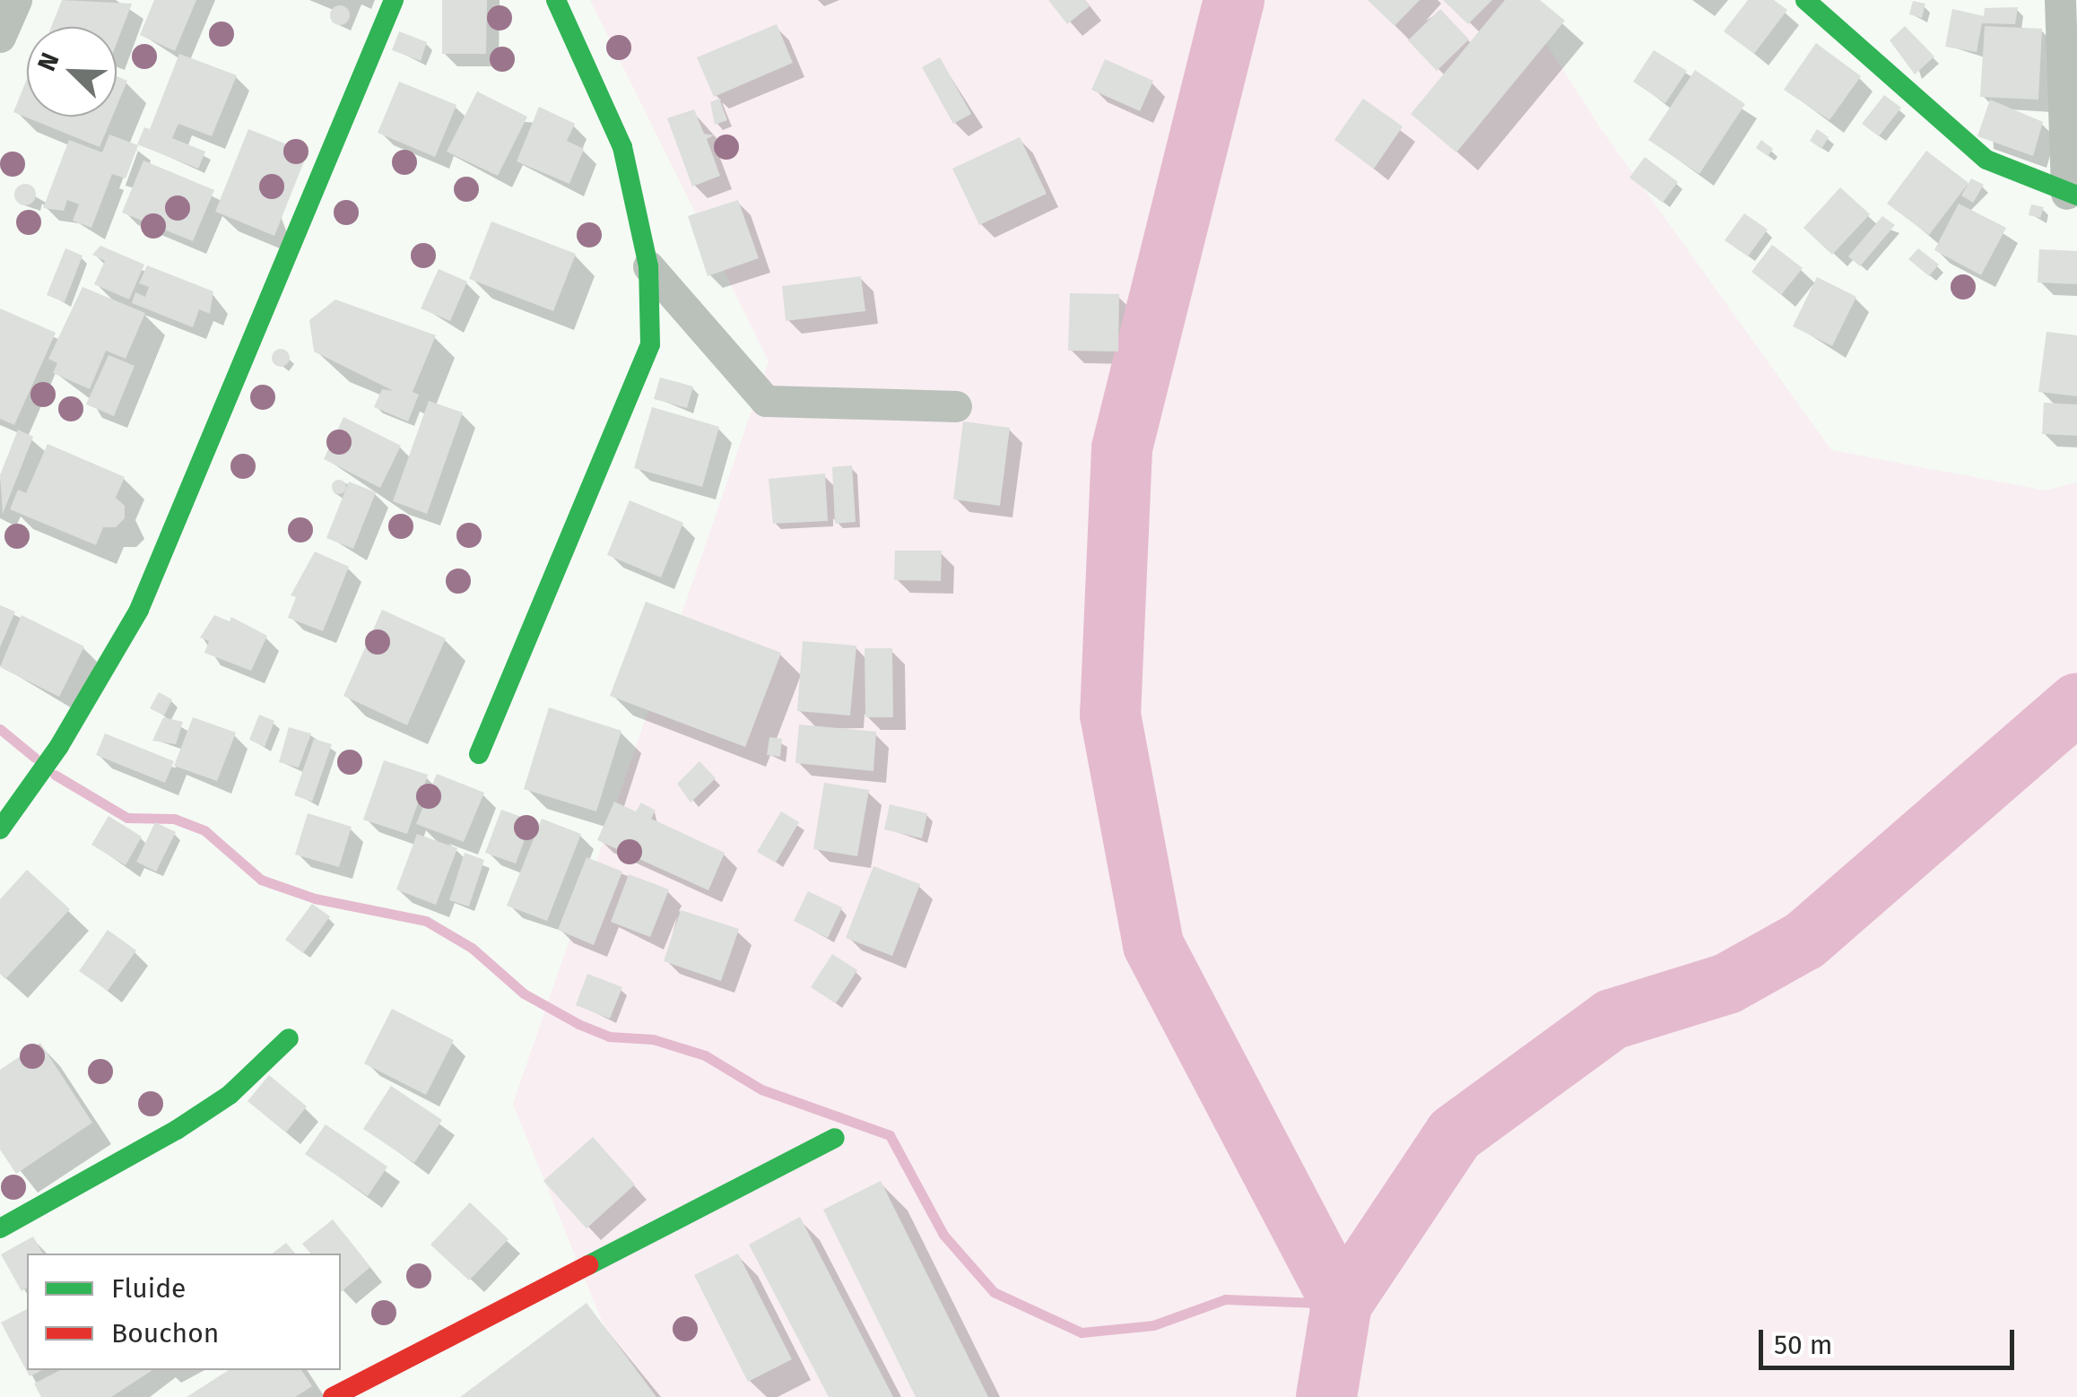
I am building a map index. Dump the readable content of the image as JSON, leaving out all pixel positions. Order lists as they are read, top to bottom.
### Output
{
  "legend": ["Fluide", "Bouchon"],
  "scale_bar": "50 m",
  "north": "top left"
}
